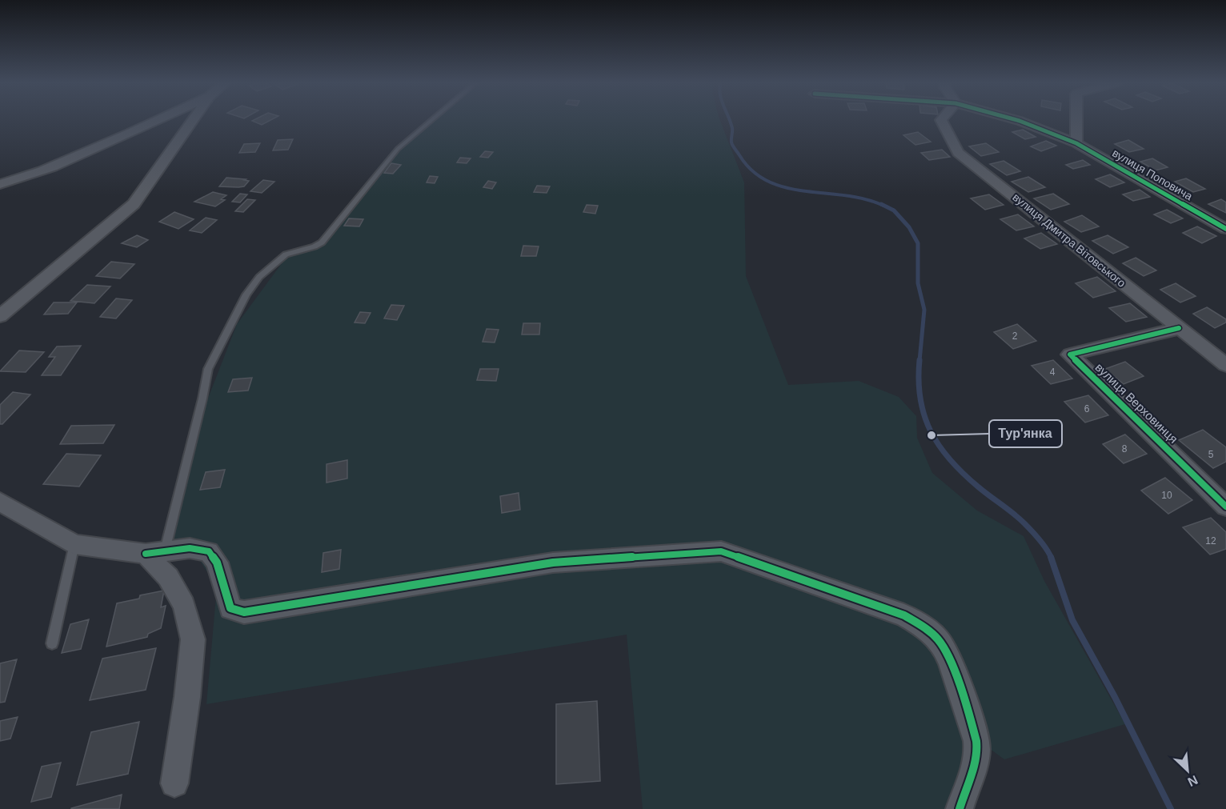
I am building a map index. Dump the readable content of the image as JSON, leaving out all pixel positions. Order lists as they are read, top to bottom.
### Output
{
  "streets": {
    "street": ["вулиця Поповича", "вулиця Дмитра Вітовського", "вулиця Верховинця"]
  },
  "crossings": [
    ["вулиця Дмитра Вітовського", "вулиця Верховинця"]
  ],
  "places": ["Тур'янка"],
  "house_numbers": [
    "2",
    "4",
    "6",
    "8",
    "5",
    "10",
    "12"
  ],
  "north": "bottom right"
}
